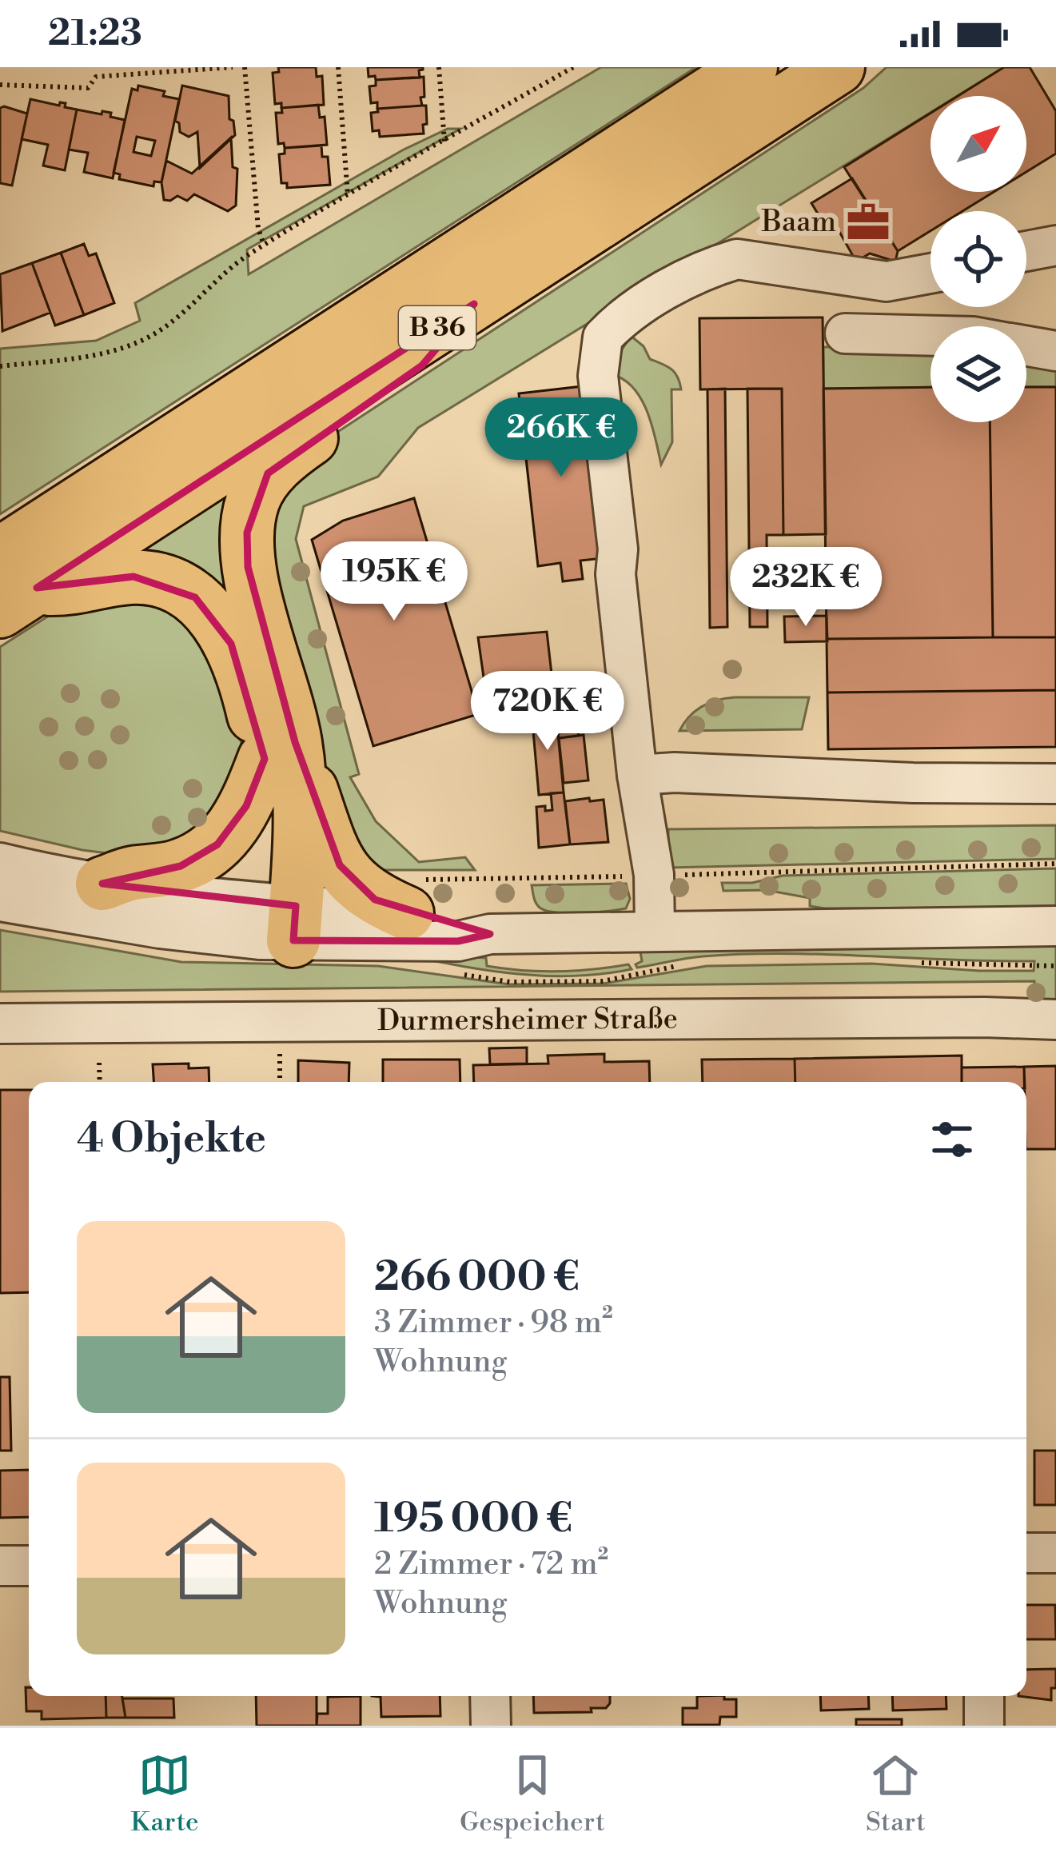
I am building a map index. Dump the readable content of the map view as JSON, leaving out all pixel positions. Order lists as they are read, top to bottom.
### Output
{
  "streets": {
    "highway": ["B 36"],
    "street": ["Durmersheimer Straße"]
  },
  "places": {
    "office": ["Baam"]
  },
  "north": "top right",
  "page": {
    "status": "21:23",
    "price": [
      "266K €",
      "195K €",
      "232K €",
      "720K €"
    ],
    "heading": "4 Objekte",
    "list": [
      {
        "name": "266 000 €",
        "note": "3 Zimmer · 98 m² · Wohnung"
      },
      {
        "name": "195 000 €",
        "note": "2 Zimmer · 72 m² · Wohnung"
      }
    ],
    "tabs": ["Karte", "Gespeichert", "Start"]
  }
}
